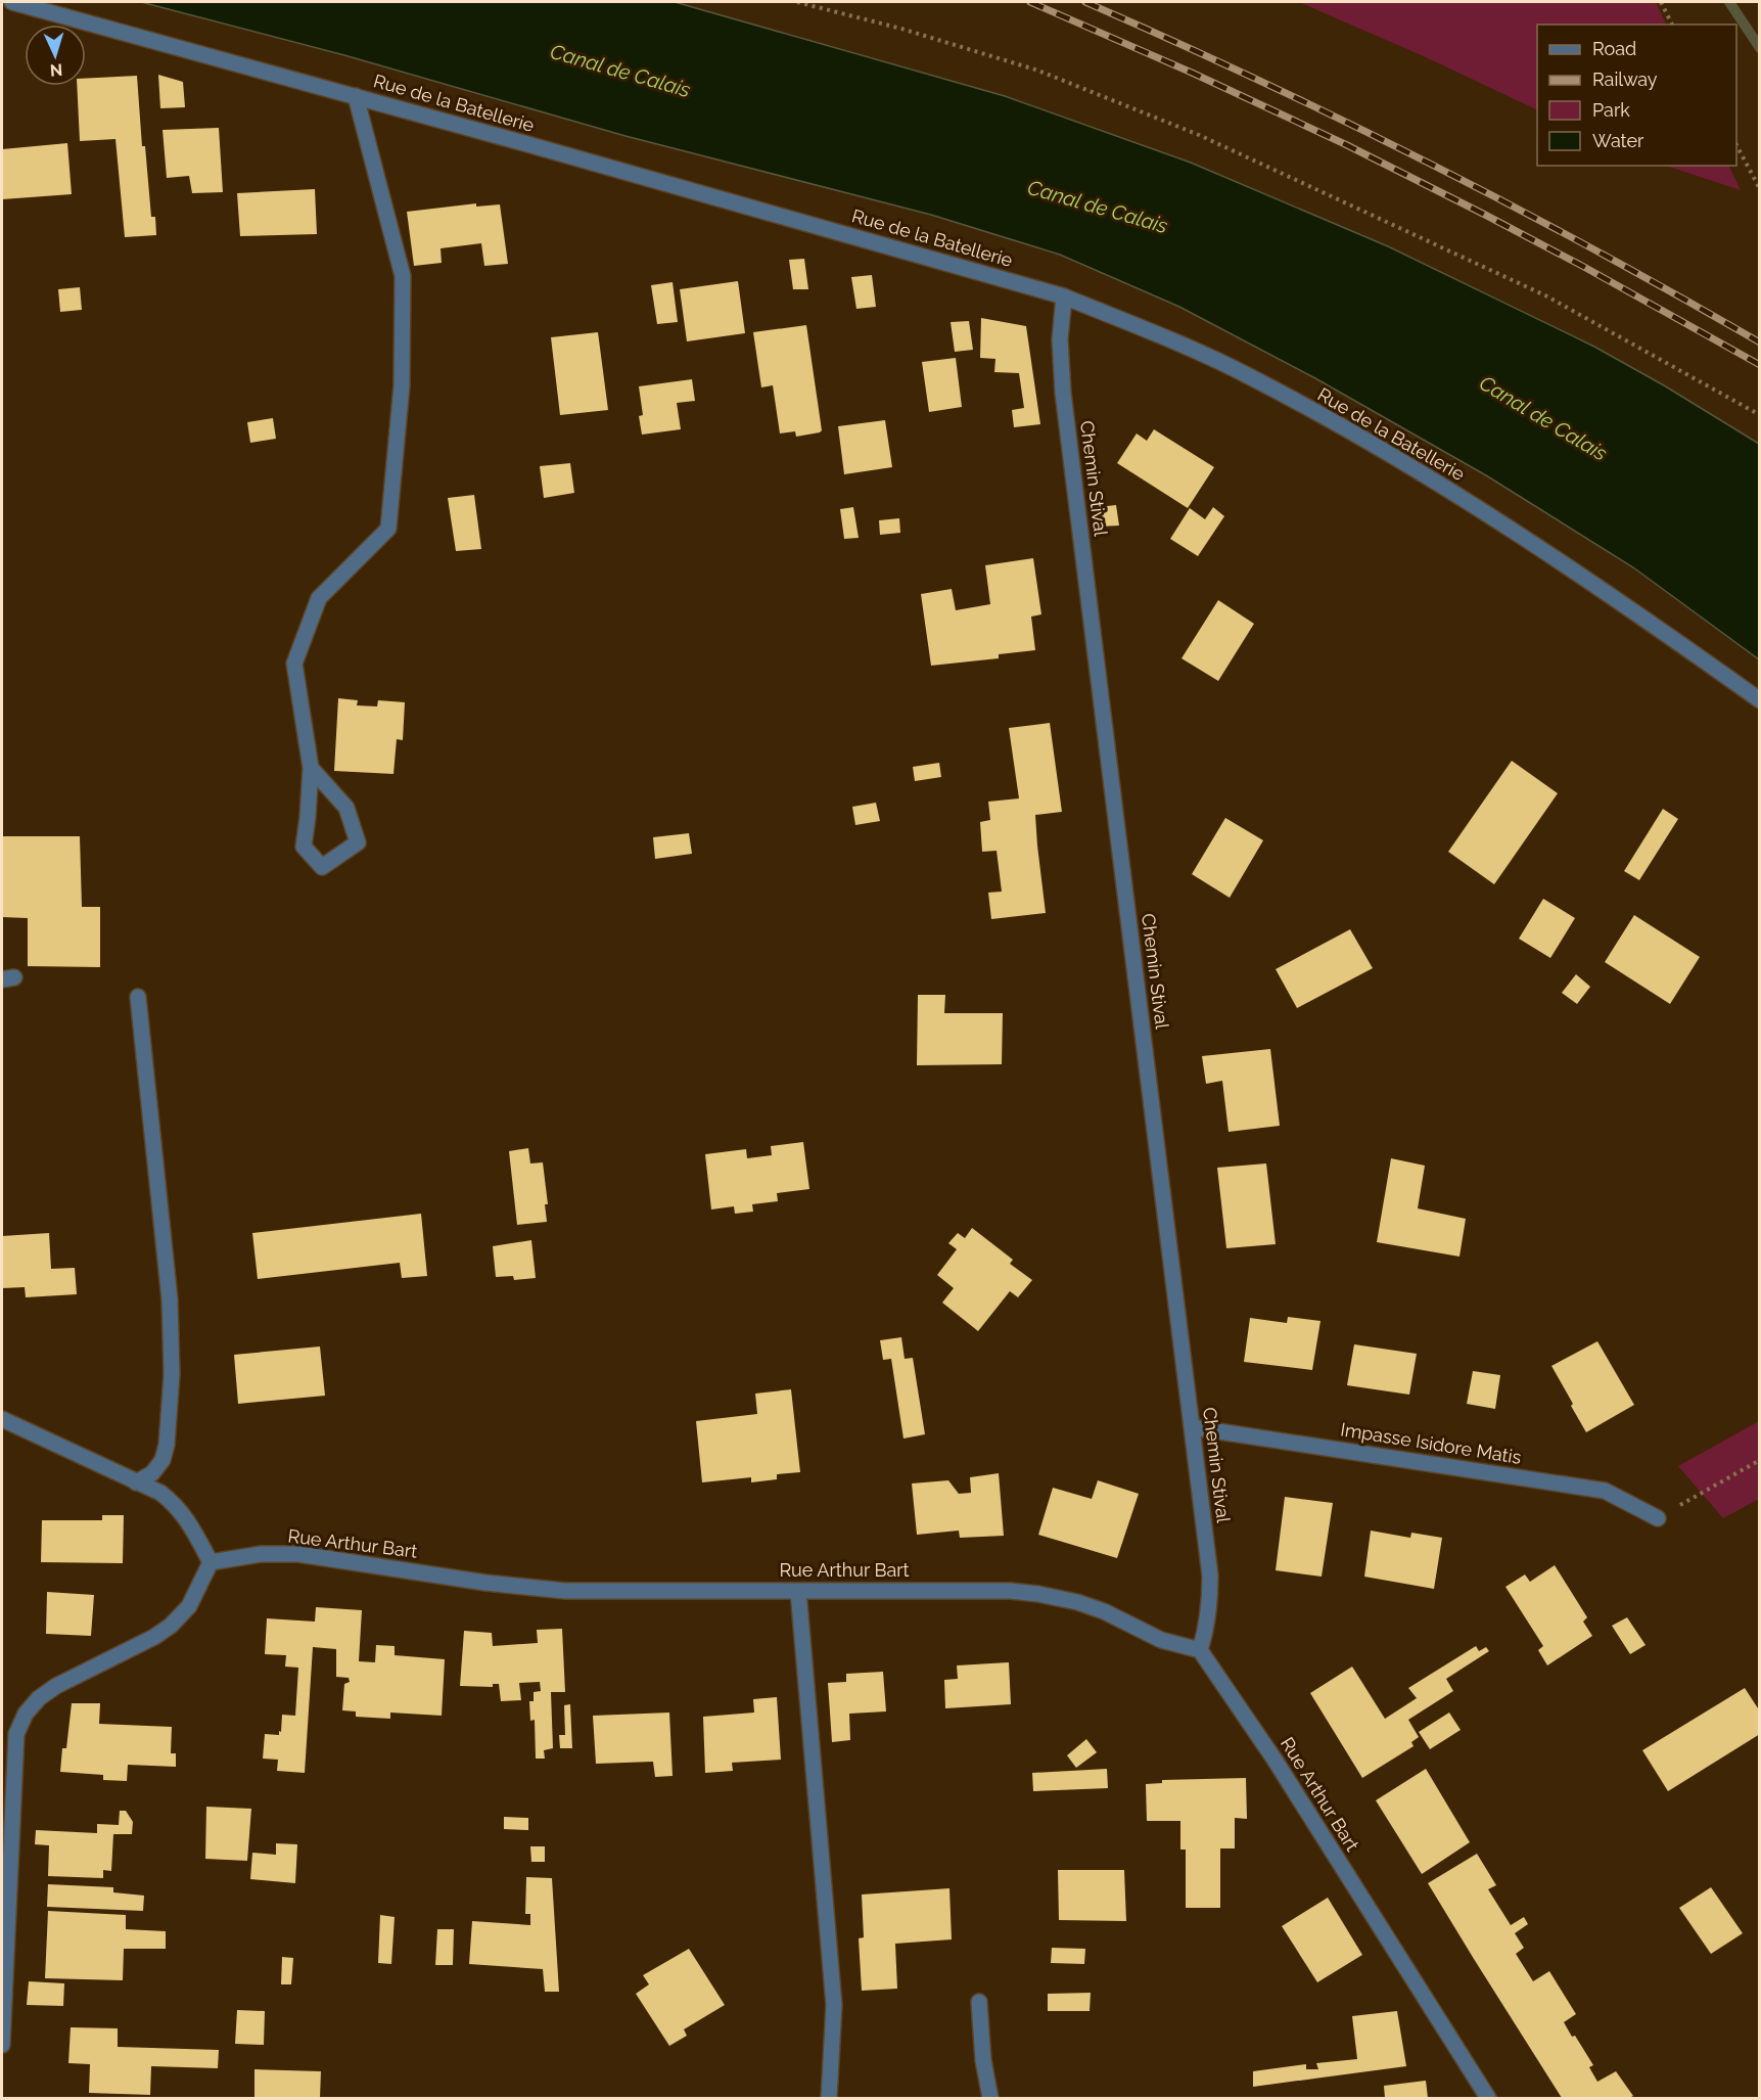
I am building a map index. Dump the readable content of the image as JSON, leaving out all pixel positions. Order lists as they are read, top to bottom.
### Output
{
  "streets": {
    "street": [
      "Rue de la Batellerie",
      "Chemin Stival",
      "Impasse Isidore Matis",
      "Rue Arthur Bart"
    ]
  },
  "crossings": [
    ["Rue de la Batellerie", "Chemin Stival"],
    ["Chemin Stival", "Impasse Isidore Matis"],
    ["Chemin Stival", "Rue Arthur Bart"]
  ],
  "water": ["Canal de Calais"],
  "legend": [
    "Road",
    "Railway",
    "Park",
    "Water"
  ],
  "north": "bottom"
}
